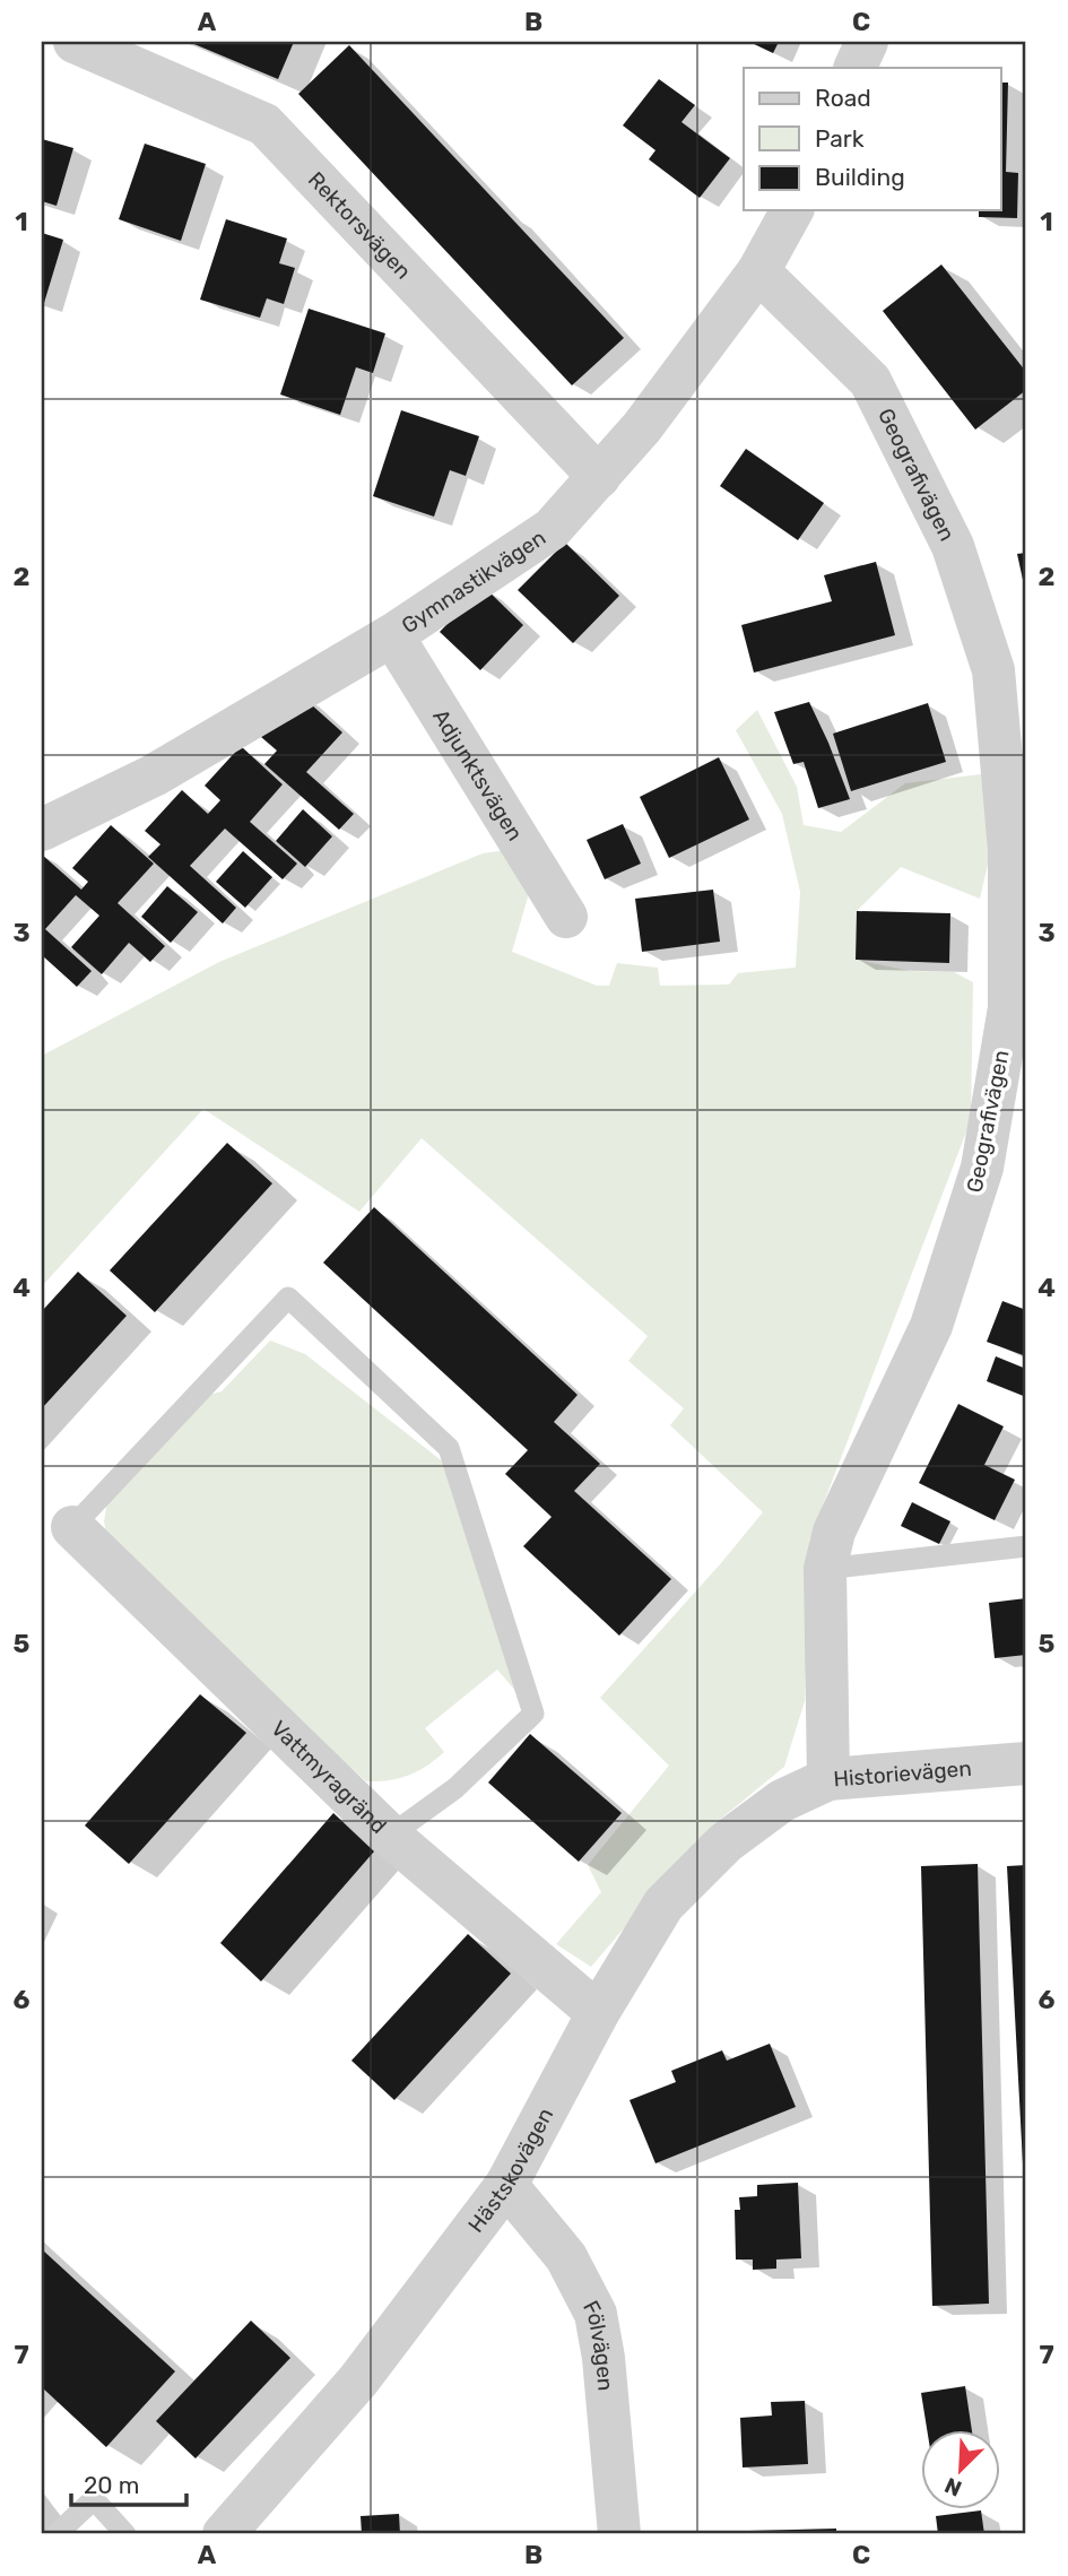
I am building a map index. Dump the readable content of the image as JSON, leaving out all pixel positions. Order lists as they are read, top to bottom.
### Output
{
  "streets": {
    "street": [
      "Rektorsvägen",
      "Geografivägen",
      "Gymnastikvägen",
      "Adjunktsvägen",
      "Historievägen",
      "Vattmyragränd",
      "Hästskovägen",
      "Fölvägen"
    ]
  },
  "crossings": [
    ["Rektorsvägen", "Gymnastikvägen"],
    ["Geografivägen", "Gymnastikvägen"],
    ["Geografivägen", "Historievägen"],
    ["Gymnastikvägen", "Adjunktsvägen"],
    ["Historievägen", "Hästskovägen"],
    ["Vattmyragränd", "Hästskovägen"],
    ["Hästskovägen", "Fölvägen"]
  ],
  "legend": ["Road", "Park", "Building"],
  "scale_bar": "20 m",
  "north": "bottom left",
  "grid": {
    "columns": ["A", "B", "C"],
    "rows": [
      "1",
      "2",
      "3",
      "4",
      "5",
      "6",
      "7"
    ]
  }
}
